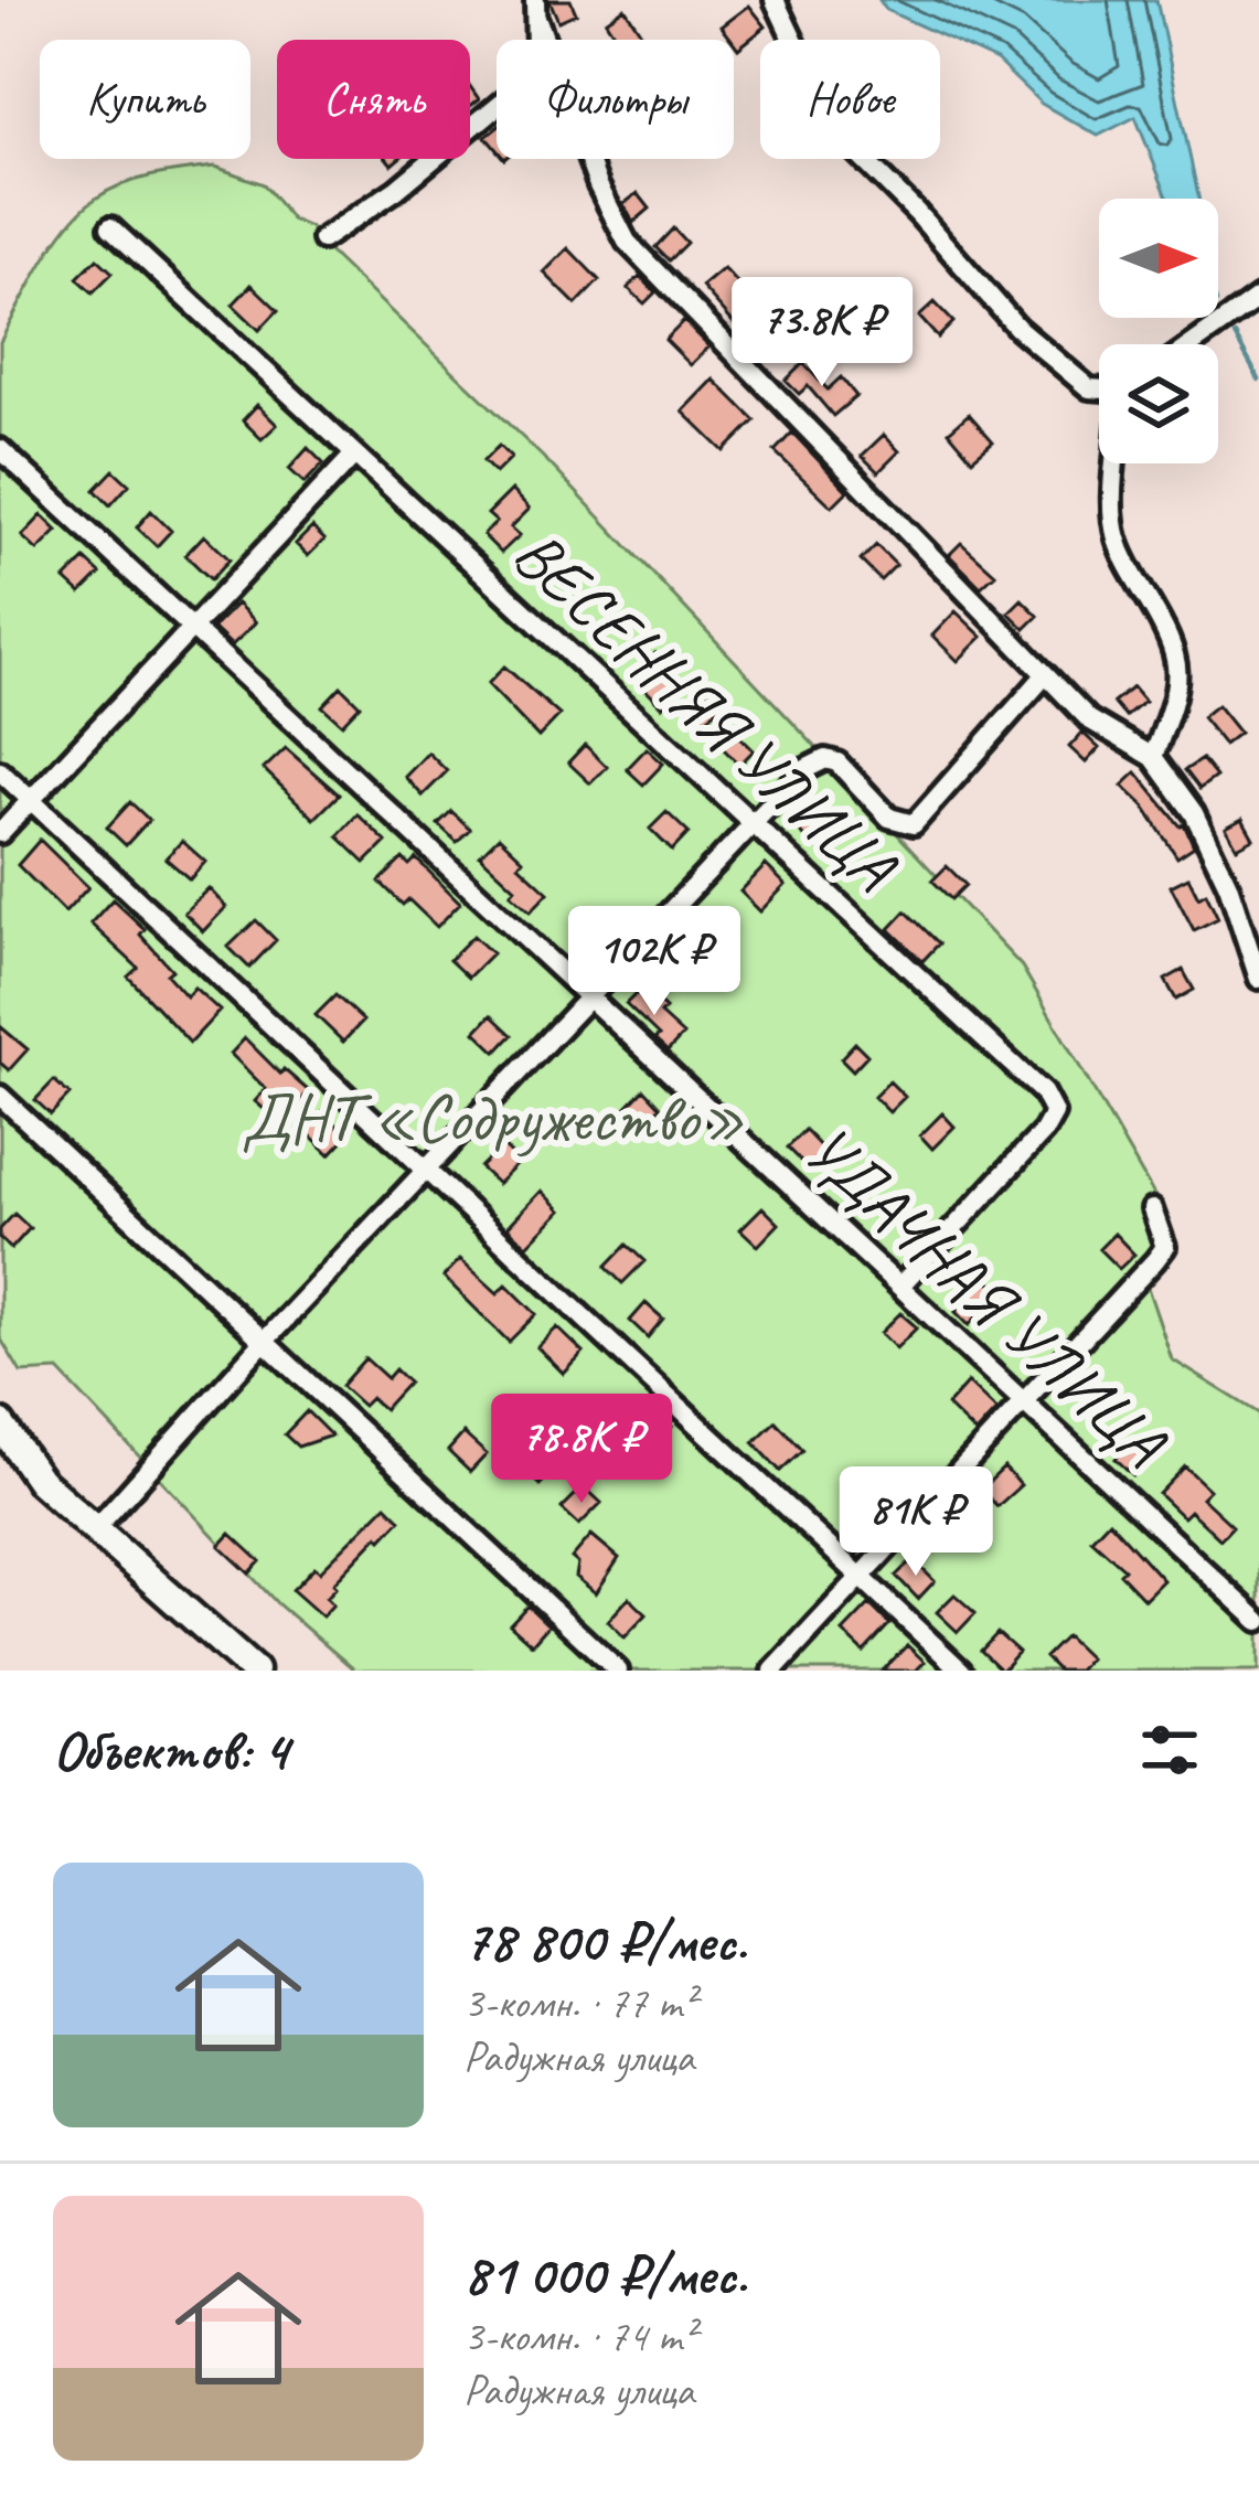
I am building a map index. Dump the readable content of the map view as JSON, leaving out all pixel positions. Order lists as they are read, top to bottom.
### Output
{
  "streets": {
    "street": ["ВЕСЕННЯЯ УЛИЦА", "УДАЧНАЯ УЛИЦА"]
  },
  "crossings": [
    ["ВЕСЕННЯЯ УЛИЦА", "УДАЧНАЯ УЛИЦА"]
  ],
  "parks": ["ДНТ «Содружество»"],
  "north": "right",
  "page": {
    "chip": [
      "Купить",
      "Снять",
      "Фильтры",
      "Новое"
    ],
    "price": [
      "73.8K ₽",
      "102K ₽",
      "78.8K ₽",
      "81K ₽"
    ],
    "heading": "Объектов: 4",
    "list": [
      {
        "name": "78 800 ₽/мес.",
        "note": "3-комн. · 77 m² · Радужная улица"
      },
      {
        "name": "81 000 ₽/мес.",
        "note": "3-комн. · 74 m² · Радужная улица"
      }
    ]
  }
}
